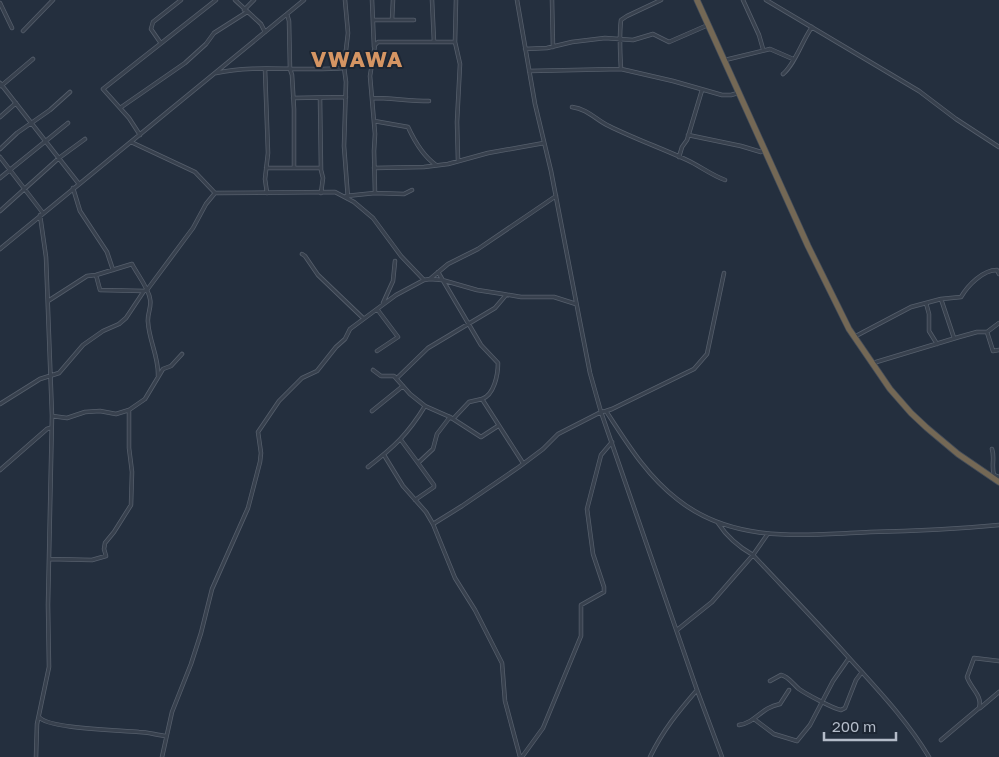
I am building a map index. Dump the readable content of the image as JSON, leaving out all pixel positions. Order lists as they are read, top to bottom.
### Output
{
  "districts": ["VWAWA"],
  "scale_bar": "200 m"
}
